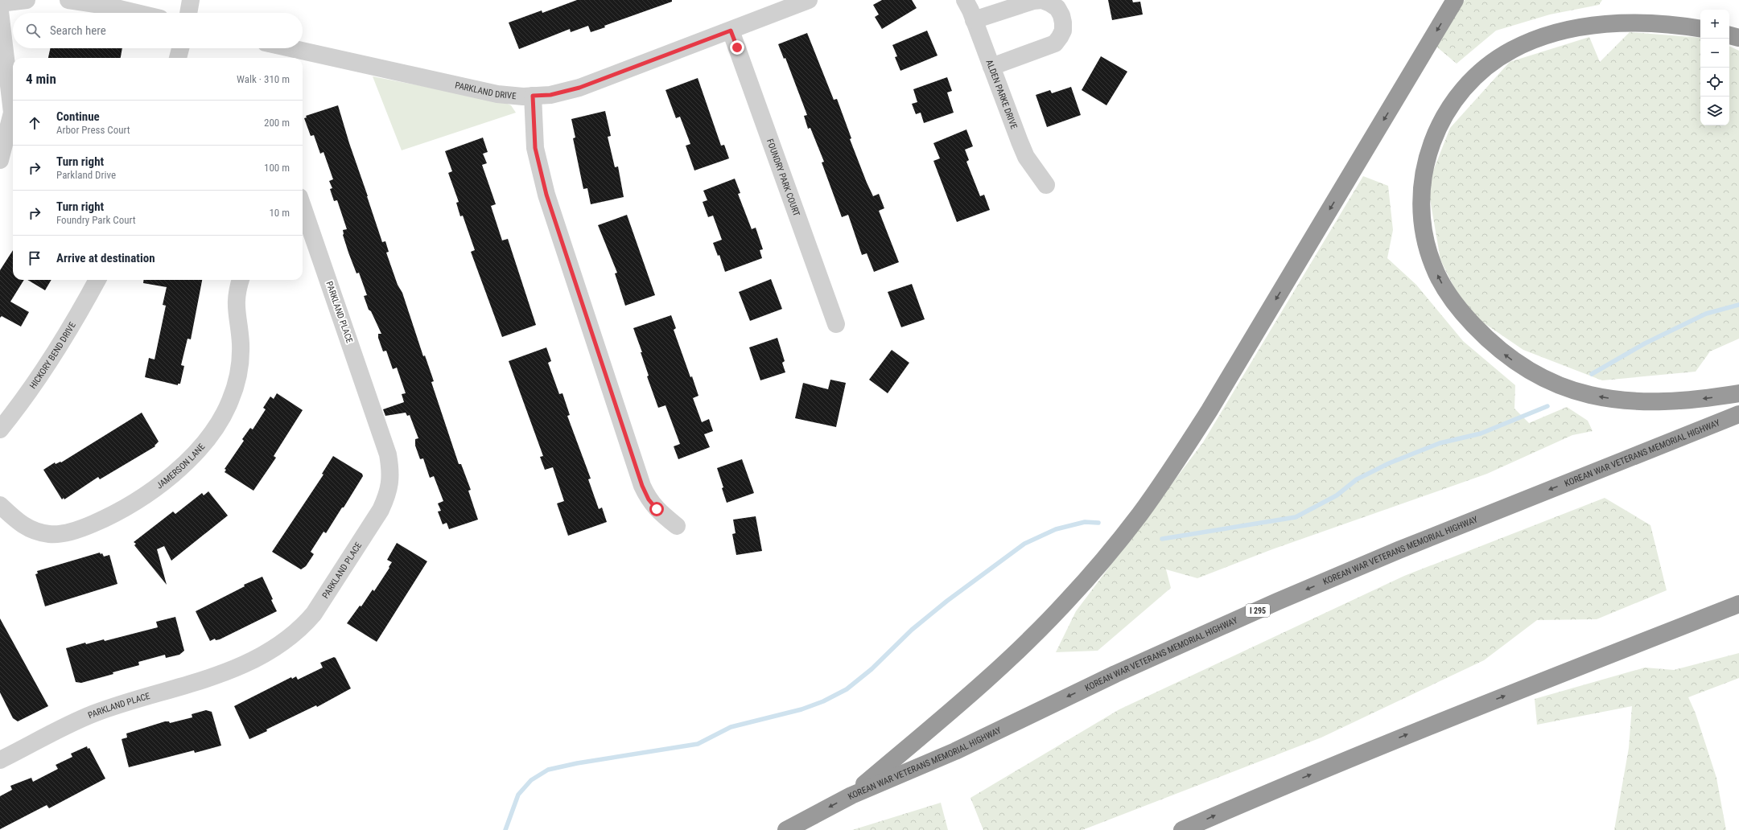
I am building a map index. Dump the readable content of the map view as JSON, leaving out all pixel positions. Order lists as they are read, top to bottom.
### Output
{
  "streets": {
    "highway": ["KOREAN WAR VETERANS MEMORIAL HIGHWAY", "I 295"],
    "street": [
      "PARKLAND DRIVE",
      "ALDEN PARKE DRIVE",
      "FOUNDRY PARK COURT",
      "PARKLAND PLACE",
      "HICKORY BEND DRIVE",
      "JAMERSON LANE"
    ]
  },
  "crossings": [
    ["PARKLAND DRIVE", "FOUNDRY PARK COURT"]
  ],
  "one_way": ["KOREAN WAR VETERANS MEMORIAL HIGHWAY"],
  "page": {
    "map_buttons": ["+", "−"],
    "search": "Search here",
    "heading": ["4 min", "Walk · 310 m"],
    "list": [
      ["Continue", "Arbor Press Court", "200 m"],
      ["Turn right", "Parkland Drive", "100 m"],
      ["Turn right", "Foundry Park Court", "10 m"],
      "Arrive at destination"
    ]
  }
}
